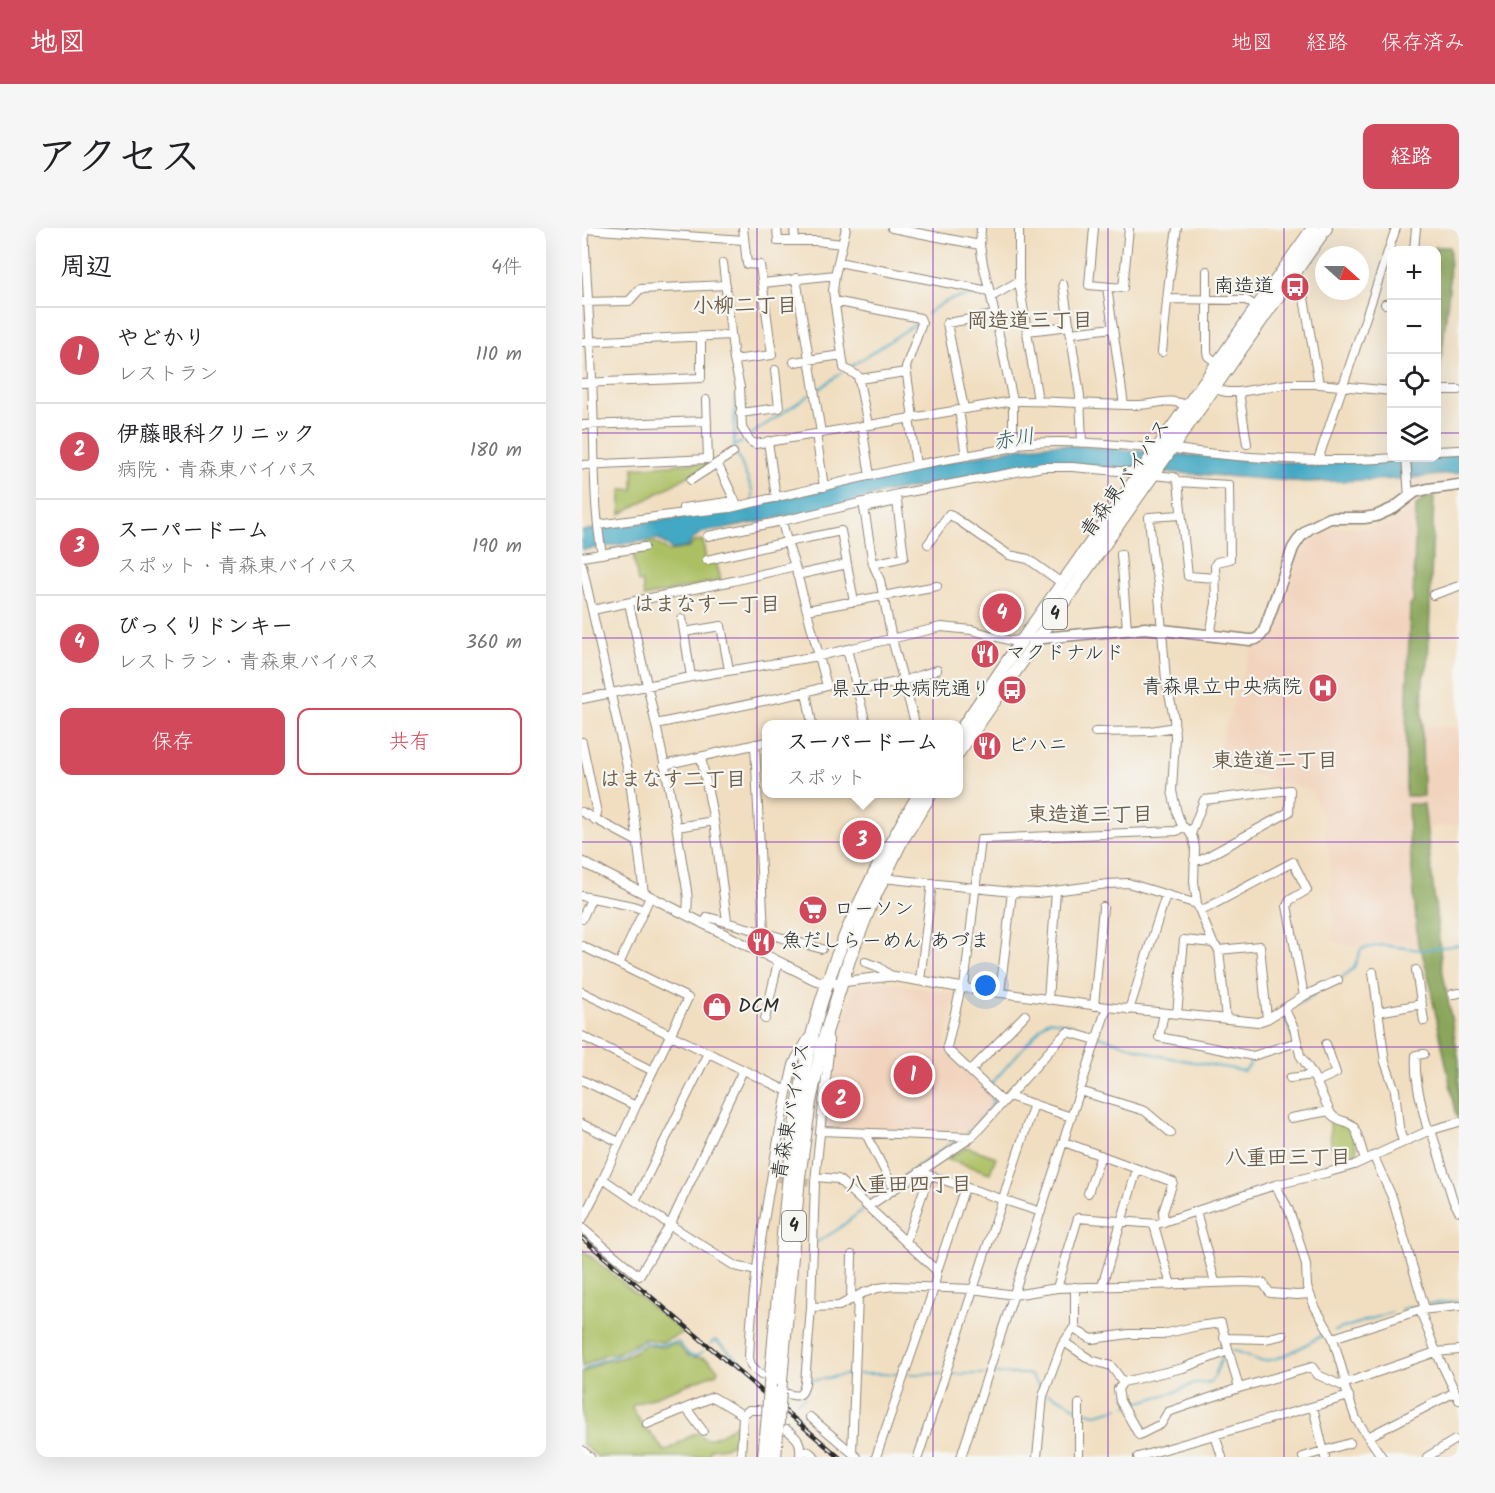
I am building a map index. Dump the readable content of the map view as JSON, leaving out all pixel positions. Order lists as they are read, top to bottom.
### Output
{
  "streets": {
    "highway": ["青森東バイパス", "4"]
  },
  "districts": [
    "小柳二丁目",
    "岡造道三丁目",
    "はまなす一丁目",
    "東造道二丁目",
    "はまなす二丁目",
    "東造道三丁目",
    "八重田三丁目",
    "八重田四丁目"
  ],
  "water": ["赤川"],
  "places": {
    "bus stop": ["南造道", "県立中央病院通り"],
    "restaurant": ["マクドナルド", "ビハニ", "魚だしらーめん あづま"],
    "hospital": ["青森県立中央病院"],
    "supermarket": ["ローソン"],
    "shop": ["DCM"]
  },
  "north": "right",
  "page": {
    "header": "地図",
    "nav": ["地図", "経路", "保存済み"],
    "title": "アクセス",
    "buttons": [
      "経路",
      ["保存", "共有"]
    ],
    "heading": ["周辺", "4件"],
    "map_buttons": ["+", "−"],
    "list": [
      {
        "mark": "1",
        "name": "やどかり",
        "note": "レストラン",
        "value": "110 m"
      },
      {
        "mark": "2",
        "name": "伊藤眼科クリニック",
        "note": "病院 · 青森東バイパス",
        "value": "180 m"
      },
      {
        "mark": "3",
        "name": "スーパードーム",
        "note": "スポット · 青森東バイパス",
        "value": "190 m"
      },
      {
        "mark": "4",
        "name": "びっくりドンキー",
        "note": "レストラン · 青森東バイパス",
        "value": "360 m"
      }
    ],
    "pins": [
      "4",
      "3",
      "1",
      "2"
    ],
    "popup": ["スーパードーム", "スポット"]
  }
}
